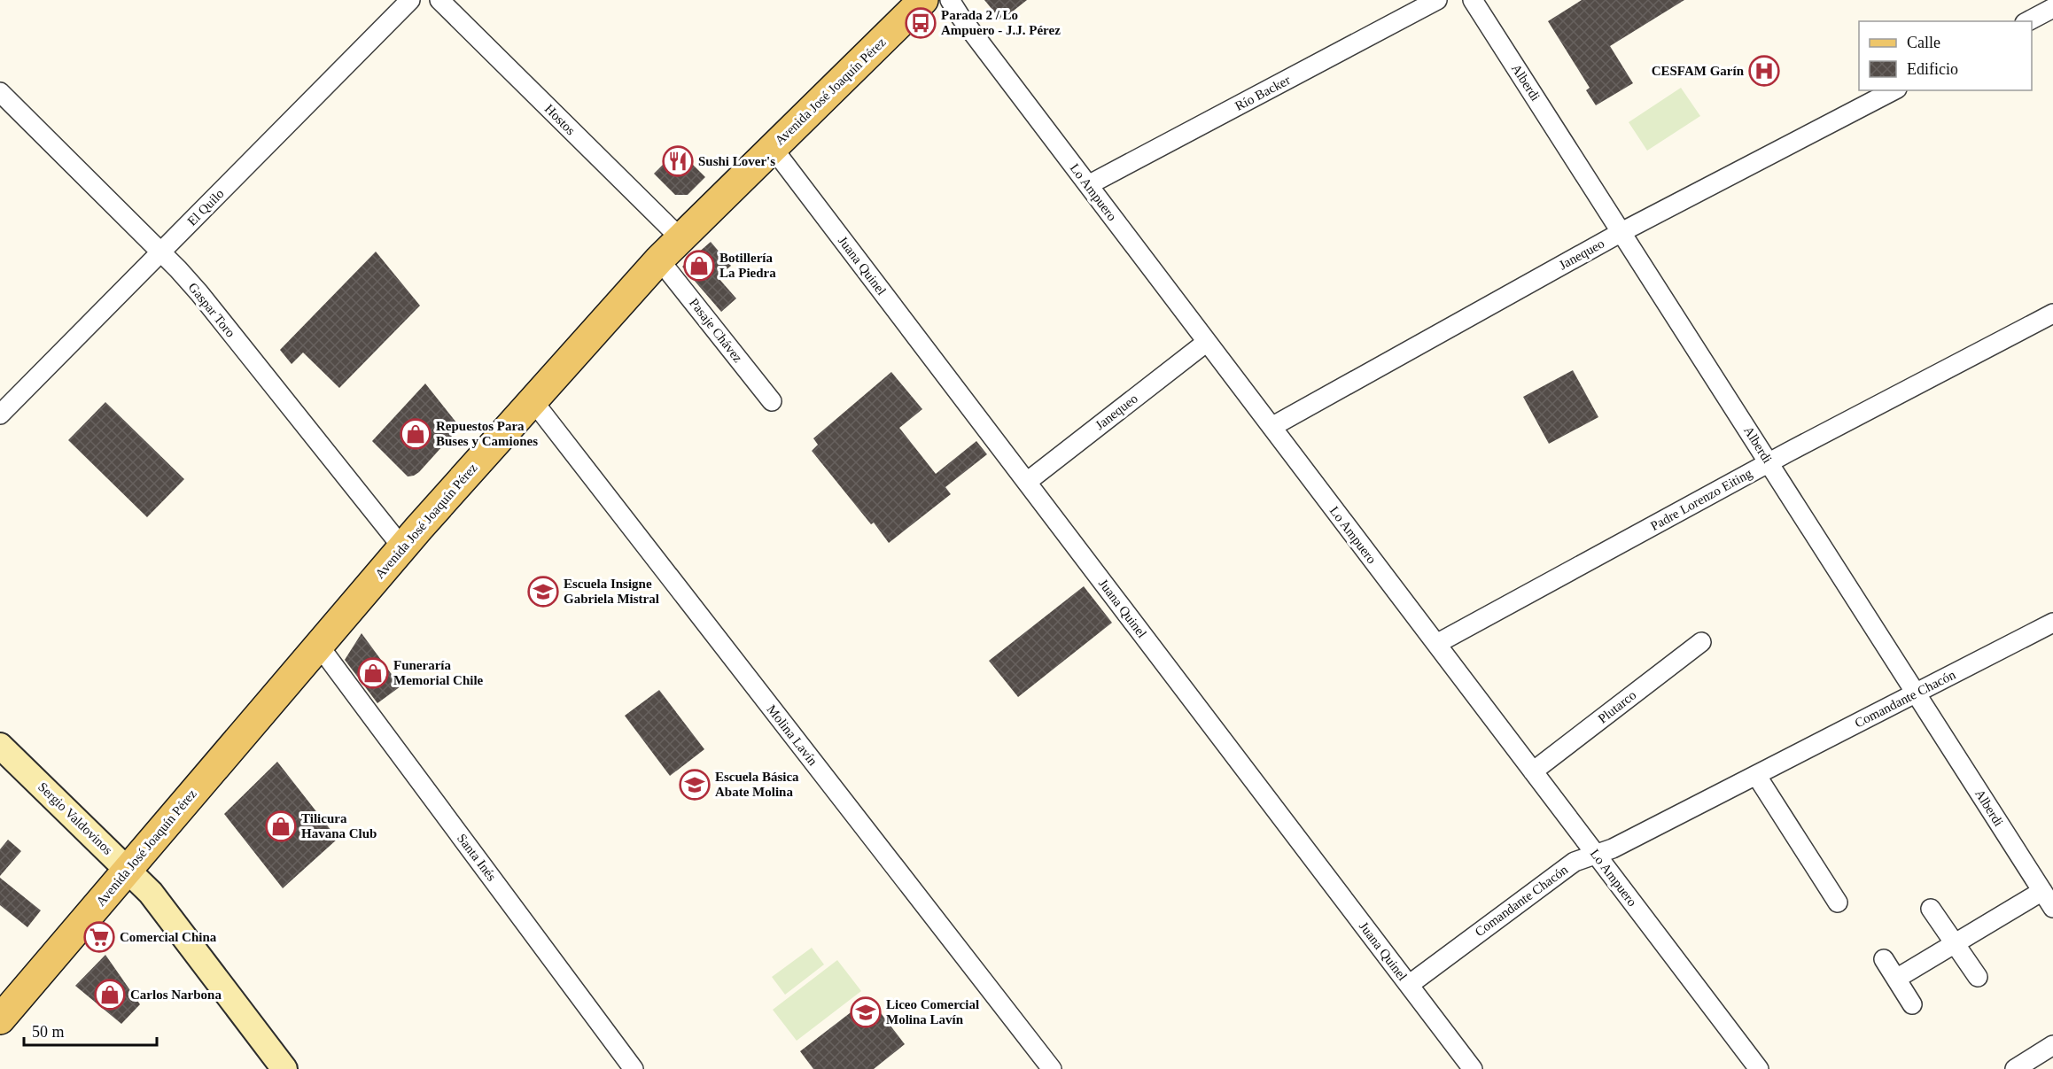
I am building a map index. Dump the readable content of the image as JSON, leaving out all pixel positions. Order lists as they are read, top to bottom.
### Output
{
  "streets": {
    "main road": ["Avenida José Joaquín Pérez", "Sergio Valdovinos"],
    "street": [
      "Alberdi",
      "Río Backer",
      "Hostos",
      "Lo Ampuero",
      "El Quilo",
      "Janequeo",
      "Juana Quinel",
      "Gaspar Toro",
      "Pasaje Chávez",
      "Padre Lorenzo Eiting",
      "Comandante Chacón",
      "Plutarco",
      "Molina Lavín",
      "Santa Inés"
    ]
  },
  "crossings": [
    ["Alberdi", "Janequeo"],
    ["Alberdi", "Padre Lorenzo Eiting"],
    ["Alberdi", "Comandante Chacón"],
    ["Avenida José Joaquín Pérez", "Hostos"],
    ["Avenida José Joaquín Pérez", "Juana Quinel"],
    ["Avenida José Joaquín Pérez", "Gaspar Toro"],
    ["Avenida José Joaquín Pérez", "Pasaje Chávez"],
    ["Avenida José Joaquín Pérez", "Molina Lavín"],
    ["Avenida José Joaquín Pérez", "Sergio Valdovinos"],
    ["Avenida José Joaquín Pérez", "Santa Inés"],
    ["Río Backer", "Lo Ampuero"],
    ["Lo Ampuero", "Janequeo"],
    ["Lo Ampuero", "Padre Lorenzo Eiting"],
    ["Lo Ampuero", "Comandante Chacón"],
    ["Lo Ampuero", "Plutarco"],
    ["El Quilo", "Gaspar Toro"],
    ["Janequeo", "Juana Quinel"],
    ["Juana Quinel", "Comandante Chacón"]
  ],
  "places": {
    "bus stop": ["Parada 2 / Lo Ampuero - J.J. Pérez"],
    "hospital": ["CESFAM Garín"],
    "restaurant": ["Sushi Lover's"],
    "shop": [
      "Botillería La Piedra",
      "Repuestos Para Buses y Camiones",
      "Funeraría Memorial Chile",
      "Tilicura Havana Club",
      "Carlos Narbona"
    ],
    "school or university": ["Escuela Insigne Gabriela Mistral", "Escuela Básica Abate Molina", "Liceo Comercial Molina Lavín"],
    "supermarket": ["Comercial China"]
  },
  "legend": ["Calle", "Edificio"],
  "scale_bar": "50 m"
}
